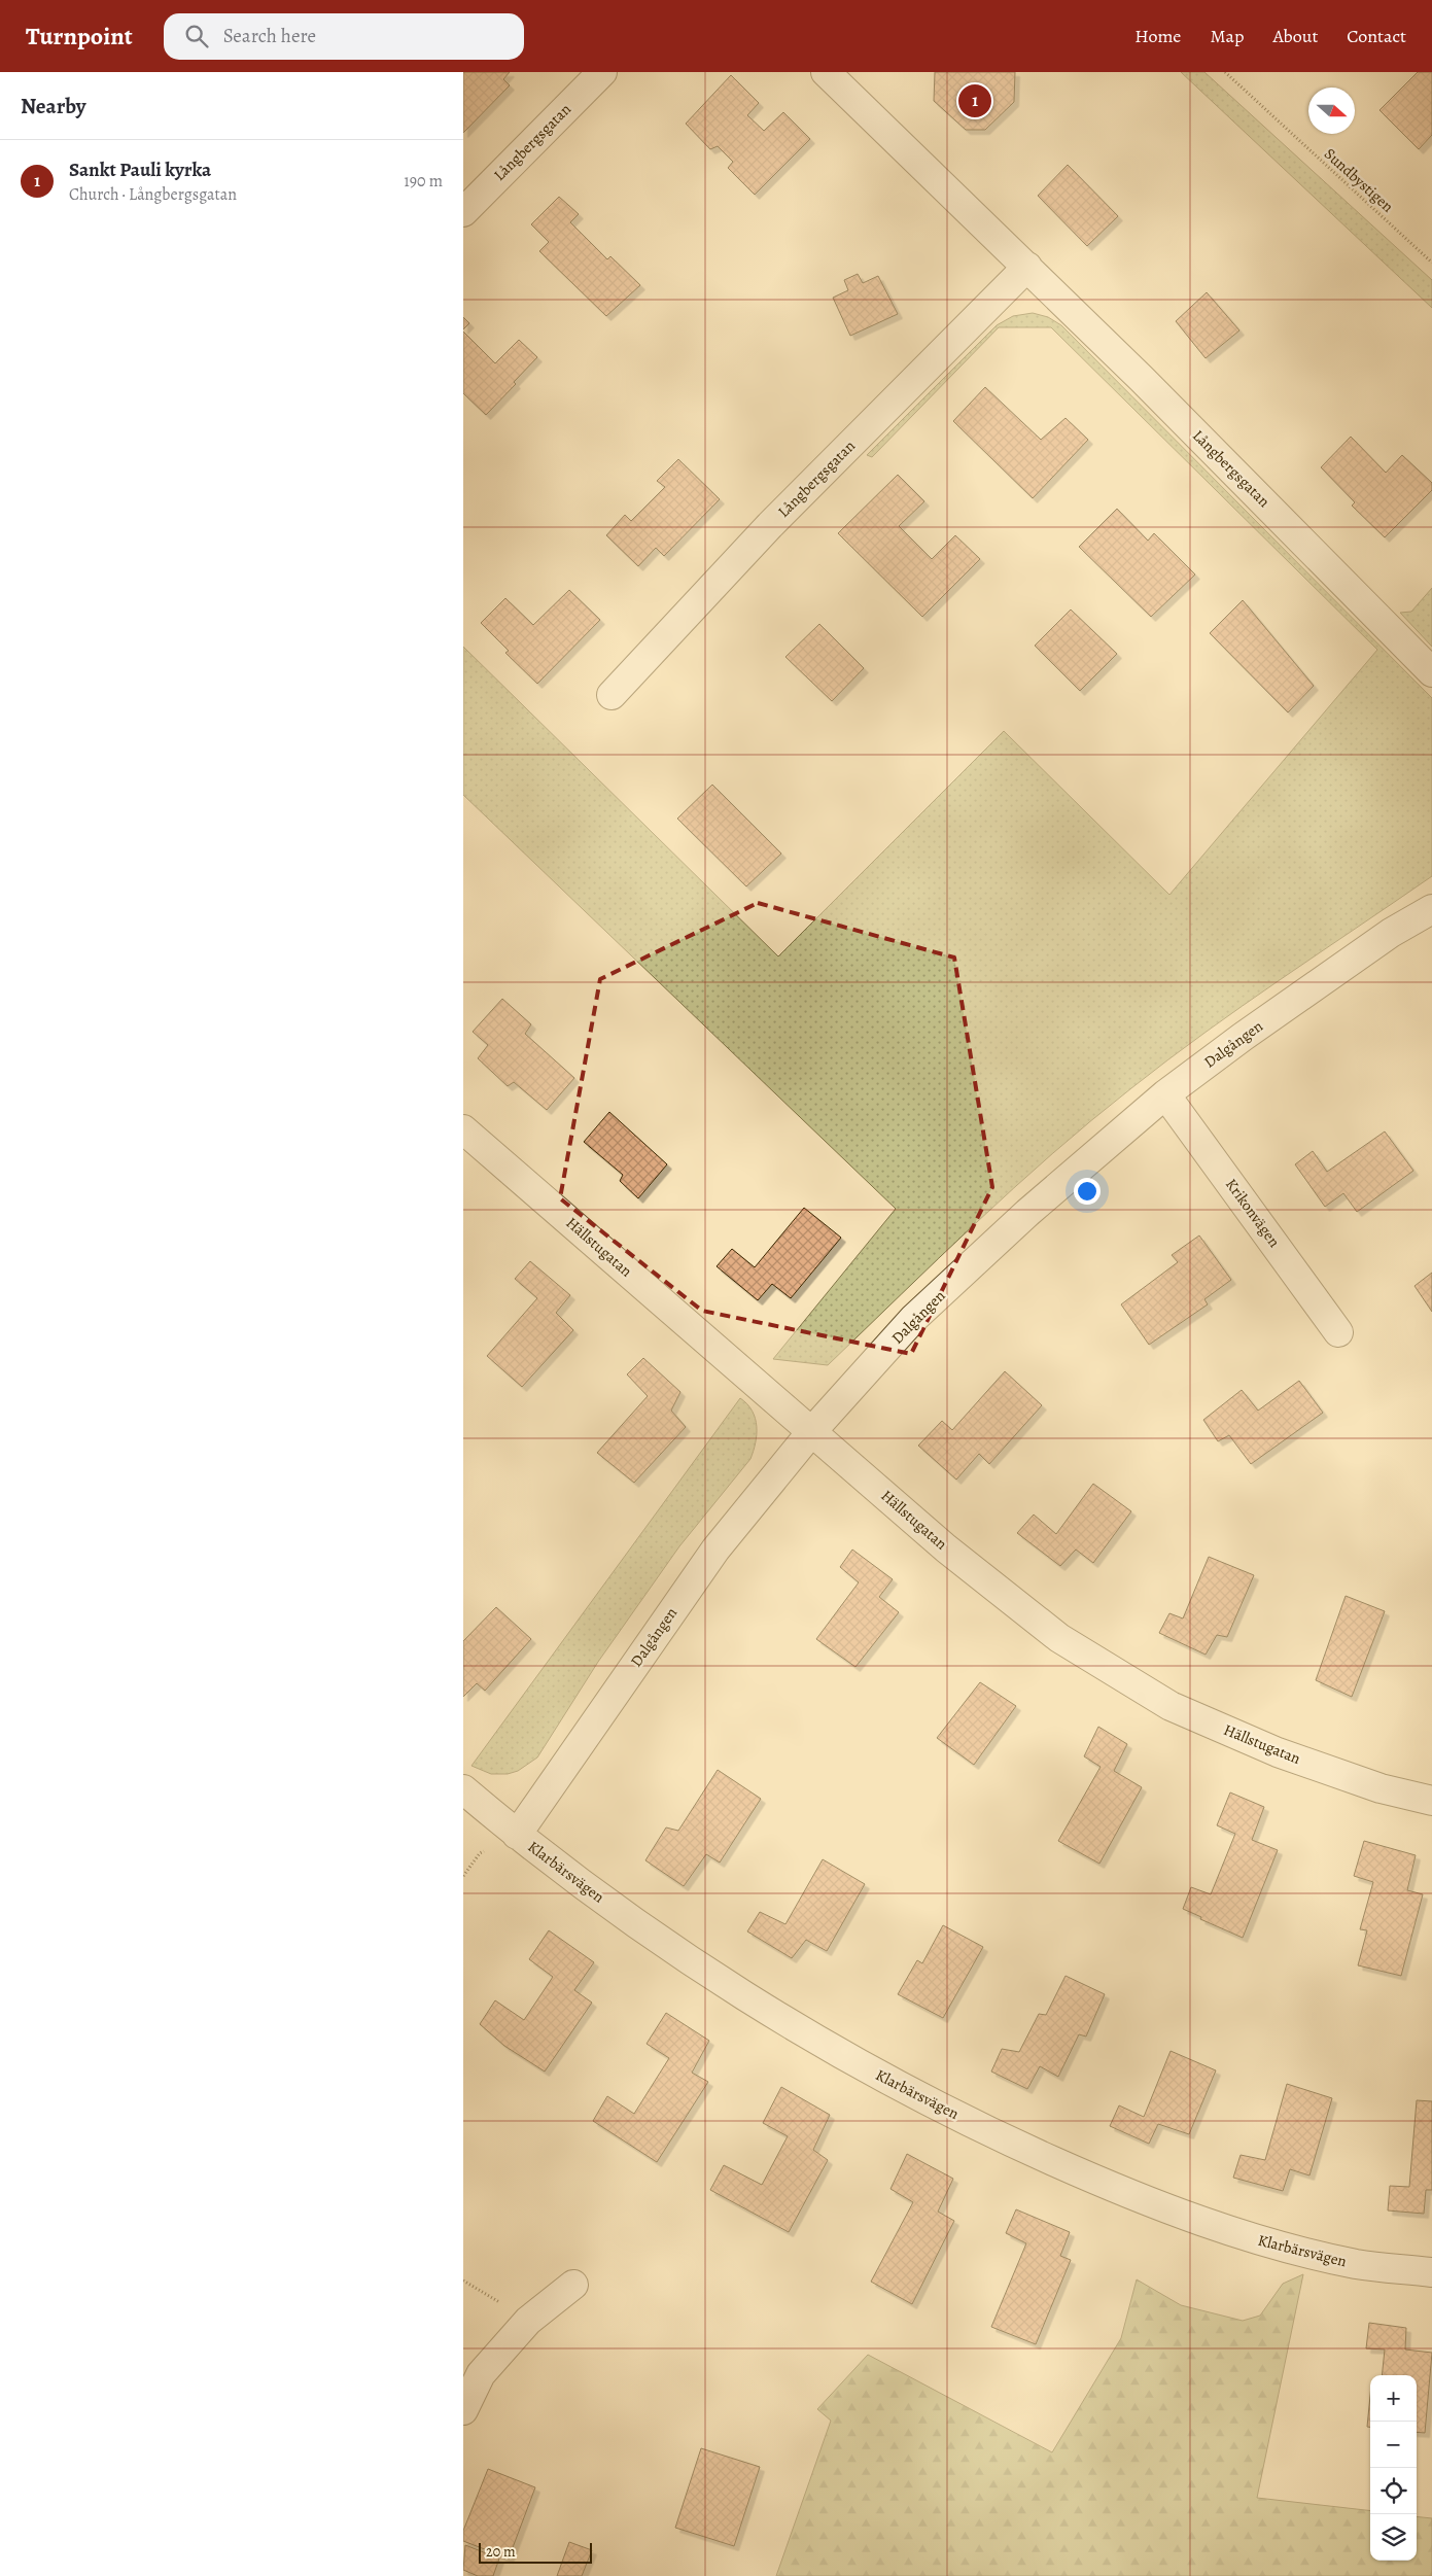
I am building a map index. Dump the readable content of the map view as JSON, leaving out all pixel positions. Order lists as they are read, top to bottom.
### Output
{
  "streets": {
    "street": [
      "Långbergsgatan",
      "Dalgången",
      "Krikonvägen",
      "Hällstugatan",
      "Klarbärsvägen"
    ],
    "path": ["Sundbystigen"]
  },
  "crossings": [
    ["Dalgången", "Krikonvägen"],
    ["Dalgången", "Hällstugatan"],
    ["Dalgången", "Klarbärsvägen"]
  ],
  "scale_bar": "20 m",
  "north": "right",
  "page": {
    "header": "Turnpoint",
    "search": "Search here",
    "nav": [
      "Home",
      "Map",
      "About",
      "Contact"
    ],
    "heading": "Nearby",
    "pins": "1",
    "list": [
      {
        "mark": "1",
        "name": "Sankt Pauli kyrka",
        "note": "Church · Långbergsgatan",
        "value": "190 m"
      }
    ],
    "map_buttons": ["+", "−"],
    "scale": "20 m"
  }
}
